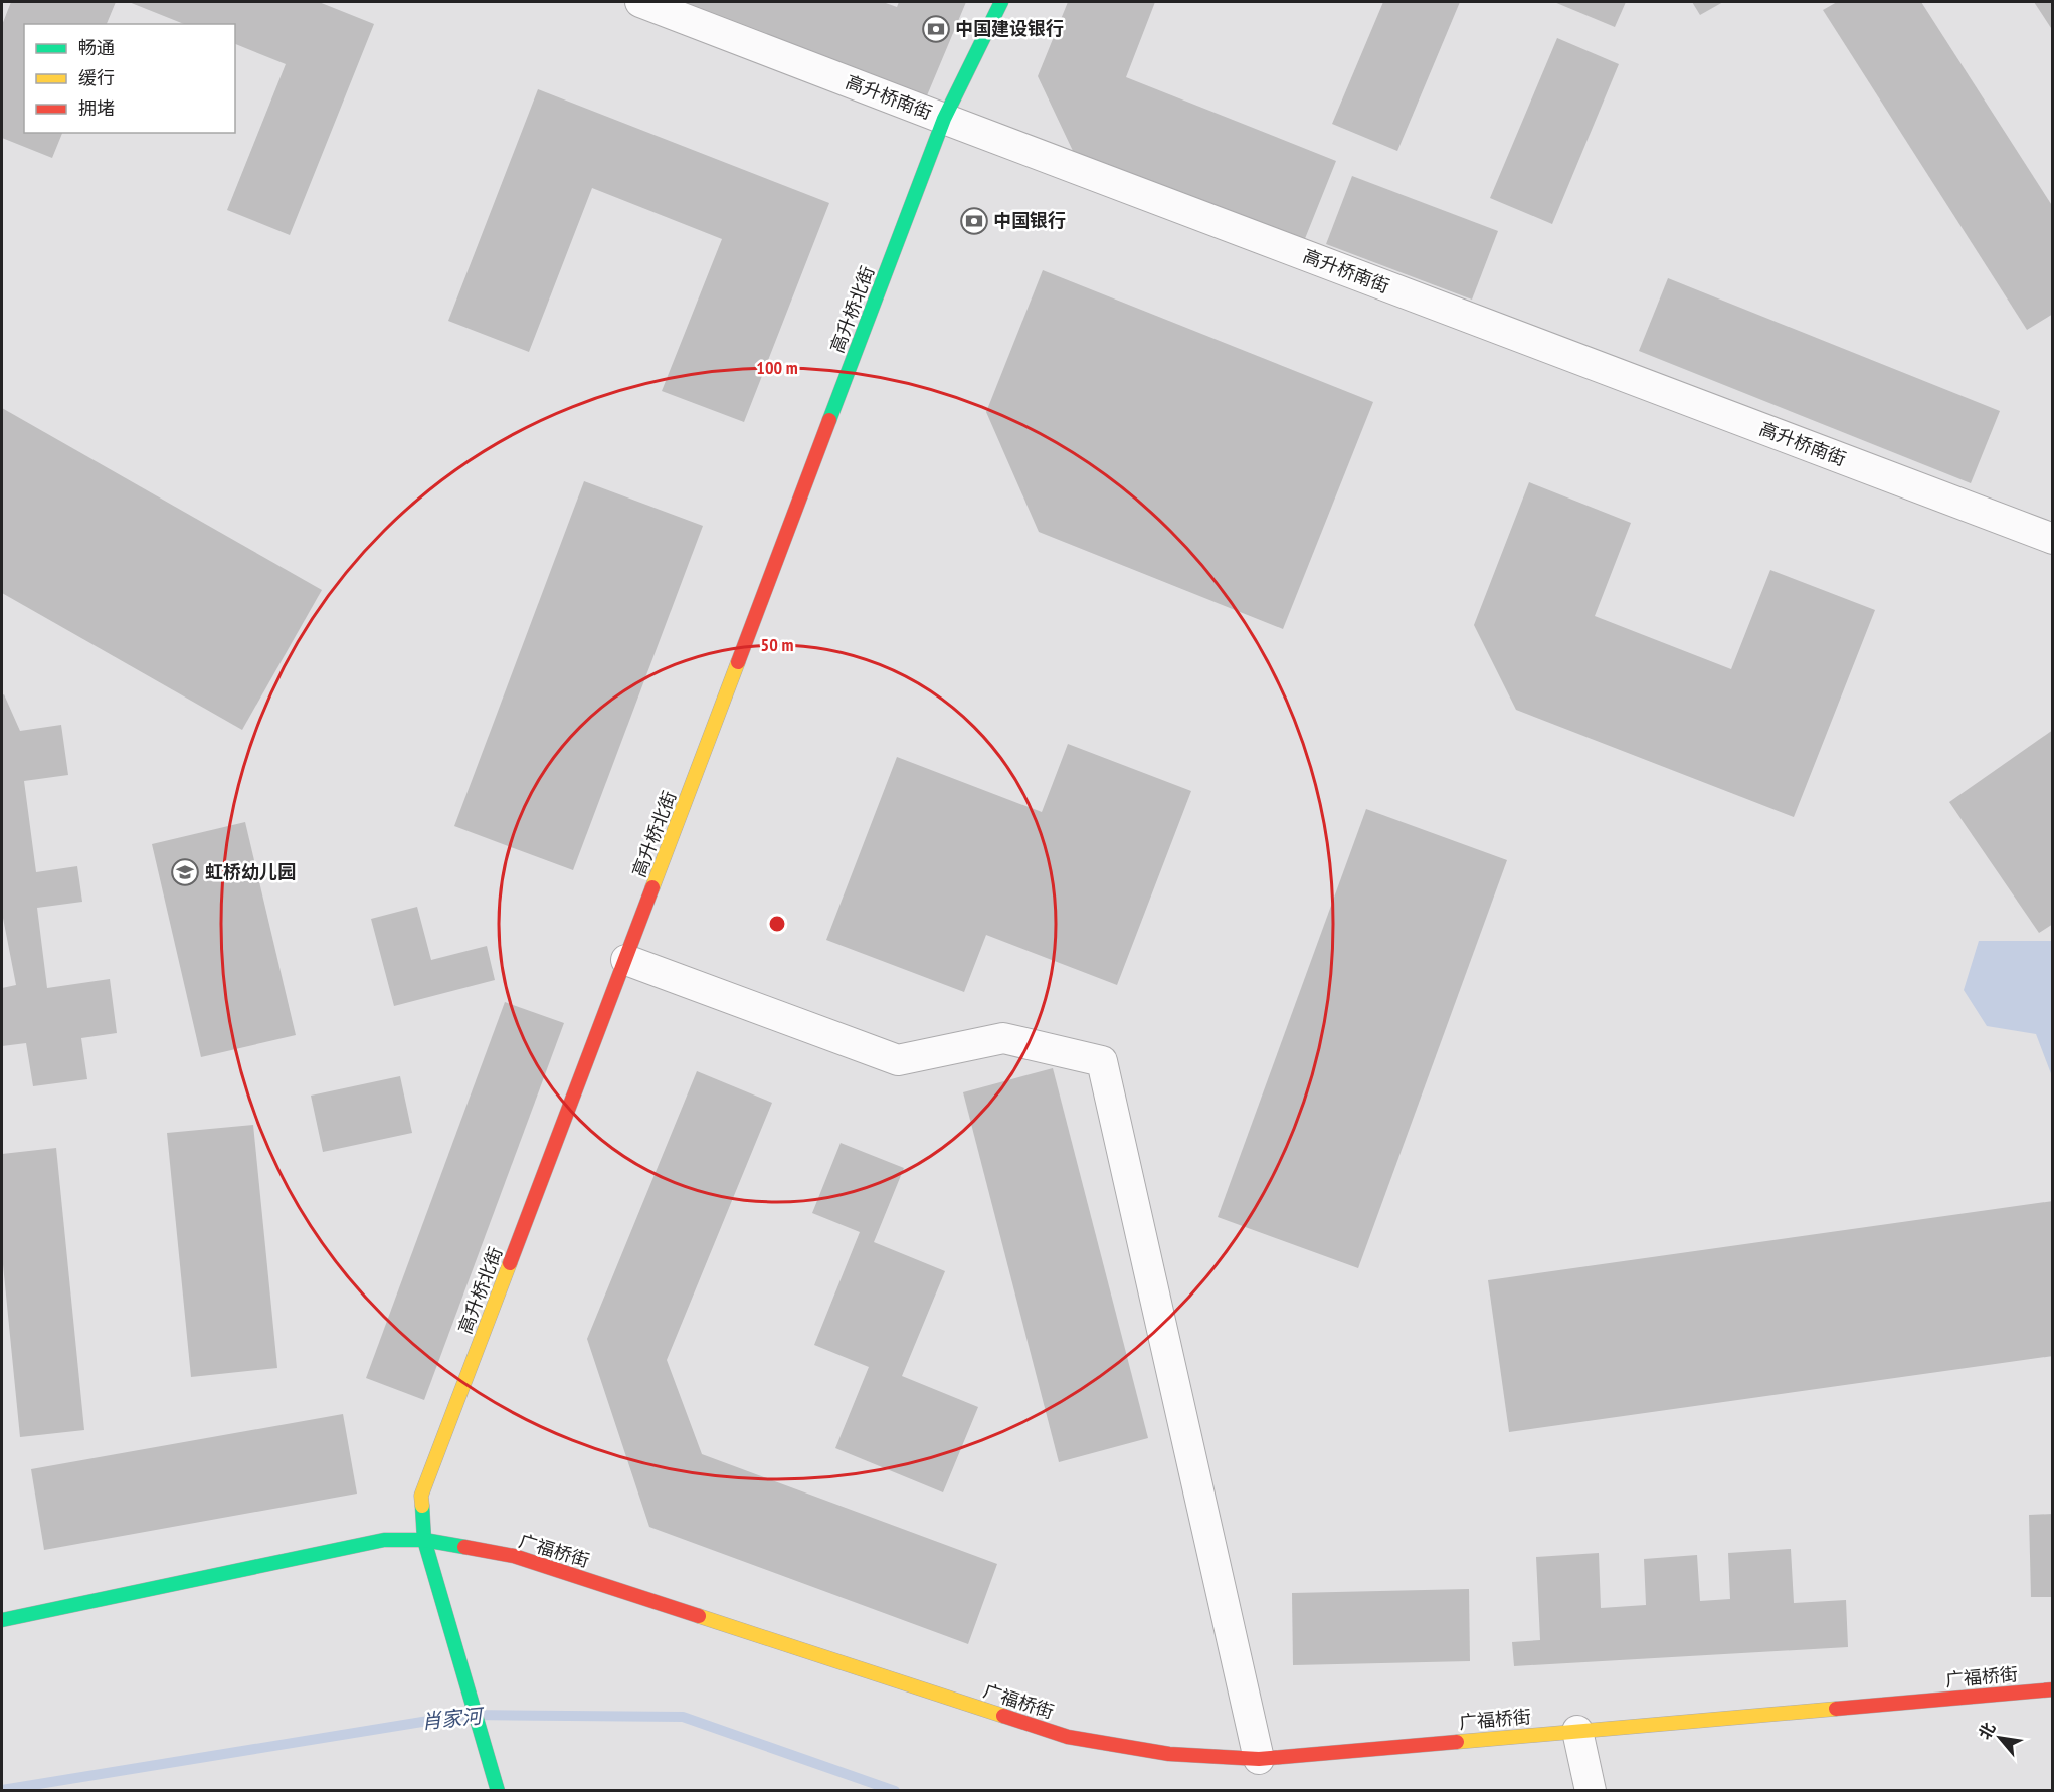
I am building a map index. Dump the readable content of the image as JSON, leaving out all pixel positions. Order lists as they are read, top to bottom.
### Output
{
  "streets": {
    "main road": ["高升桥北街", "广福桥街"],
    "street": ["高升桥南街"]
  },
  "crossings": [
    ["高升桥南街", "高升桥北街"],
    ["高升桥北街", "广福桥街"]
  ],
  "water": ["肖家河"],
  "places": {
    "bank": ["中国建设银行", "中国银行"],
    "school or university": ["虹桥幼儿园"]
  },
  "legend": ["畅通", "缓行", "拥堵"],
  "north": "top left",
  "rings": ["100 m", "50 m"]
}
